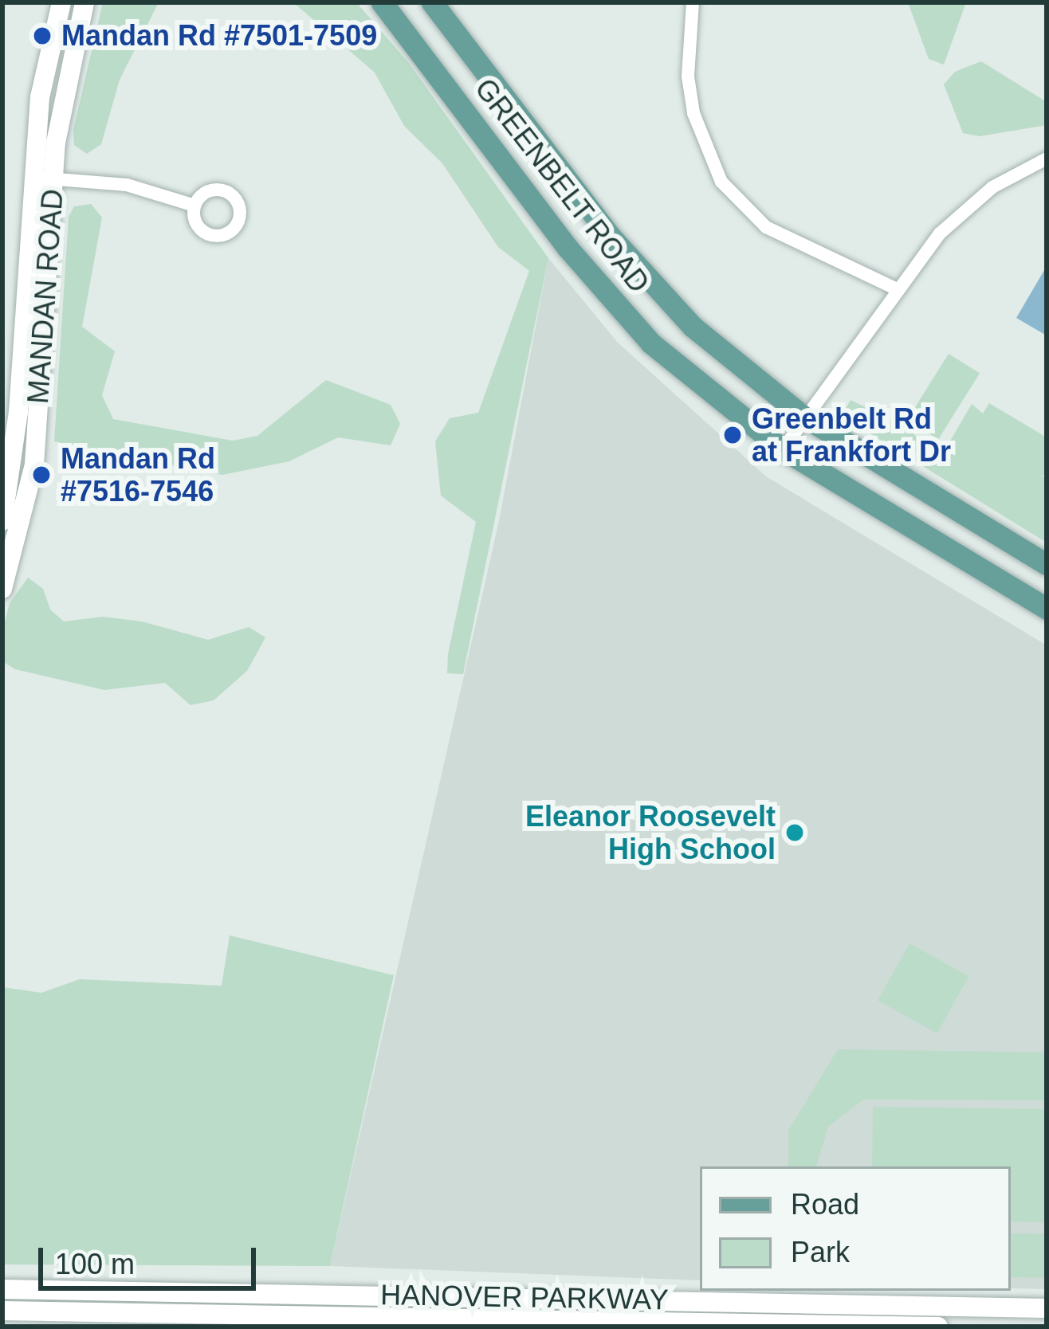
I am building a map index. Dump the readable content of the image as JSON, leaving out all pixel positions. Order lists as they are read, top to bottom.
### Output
{
  "streets": {
    "main road": ["GREENBELT ROAD"],
    "street": ["MANDAN ROAD", "HANOVER PARKWAY"]
  },
  "places": [
    "Mandan Rd #7501-7509",
    "Greenbelt Rd at Frankfort Dr",
    "Mandan Rd #7516-7546",
    "Eleanor Roosevelt High School"
  ],
  "legend": ["Road", "Park"],
  "scale_bar": "100 m"
}
